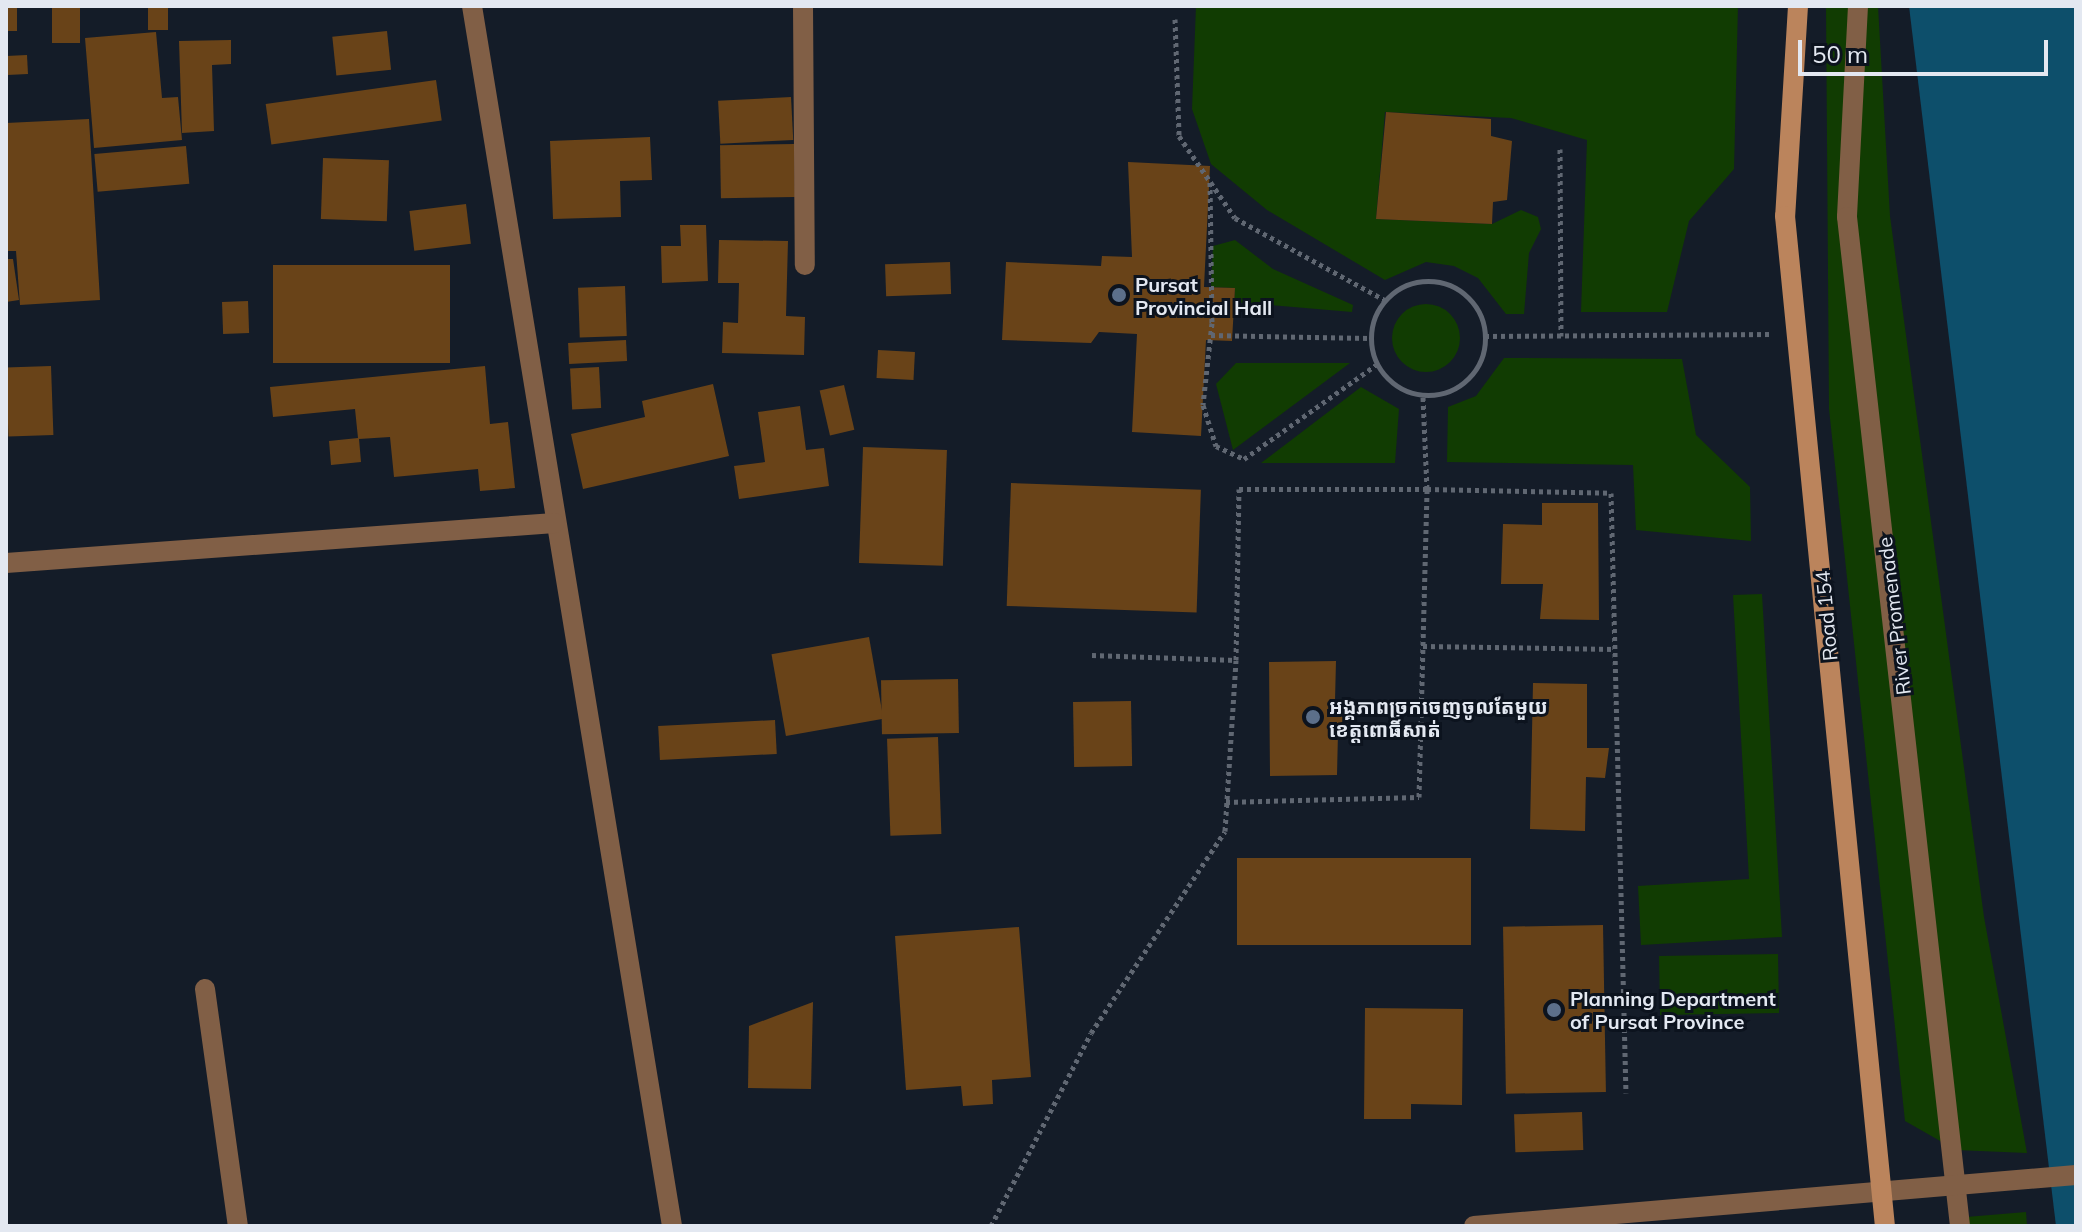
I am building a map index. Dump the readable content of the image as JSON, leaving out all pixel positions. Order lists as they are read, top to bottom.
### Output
{
  "streets": {
    "main road": ["Road 154"],
    "street": ["River Promenade"]
  },
  "places": ["Pursat Provincial Hall", "អង្គភាពច្រកចេញចូលតែមួយ ខេត្តពោធិ៍សាត់", "Planning Department of Pursat Province"],
  "scale_bar": "50 m"
}
